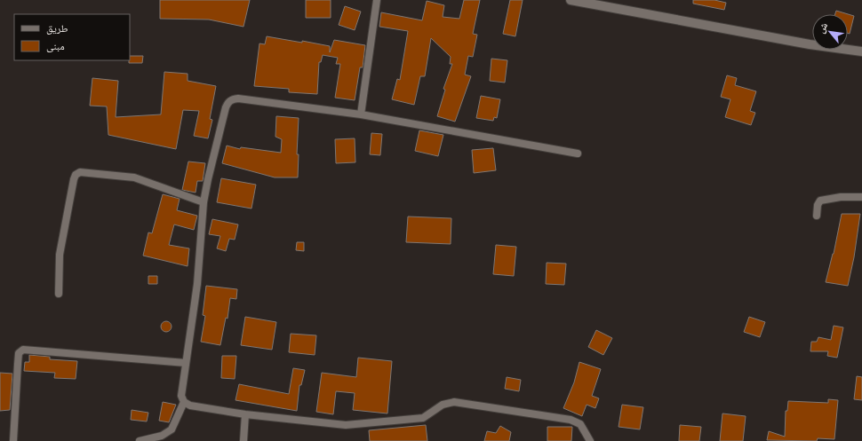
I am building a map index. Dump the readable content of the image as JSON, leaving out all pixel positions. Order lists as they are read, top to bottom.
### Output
{
  "legend": ["طريق", "مبنى"],
  "north": "top left"
}
